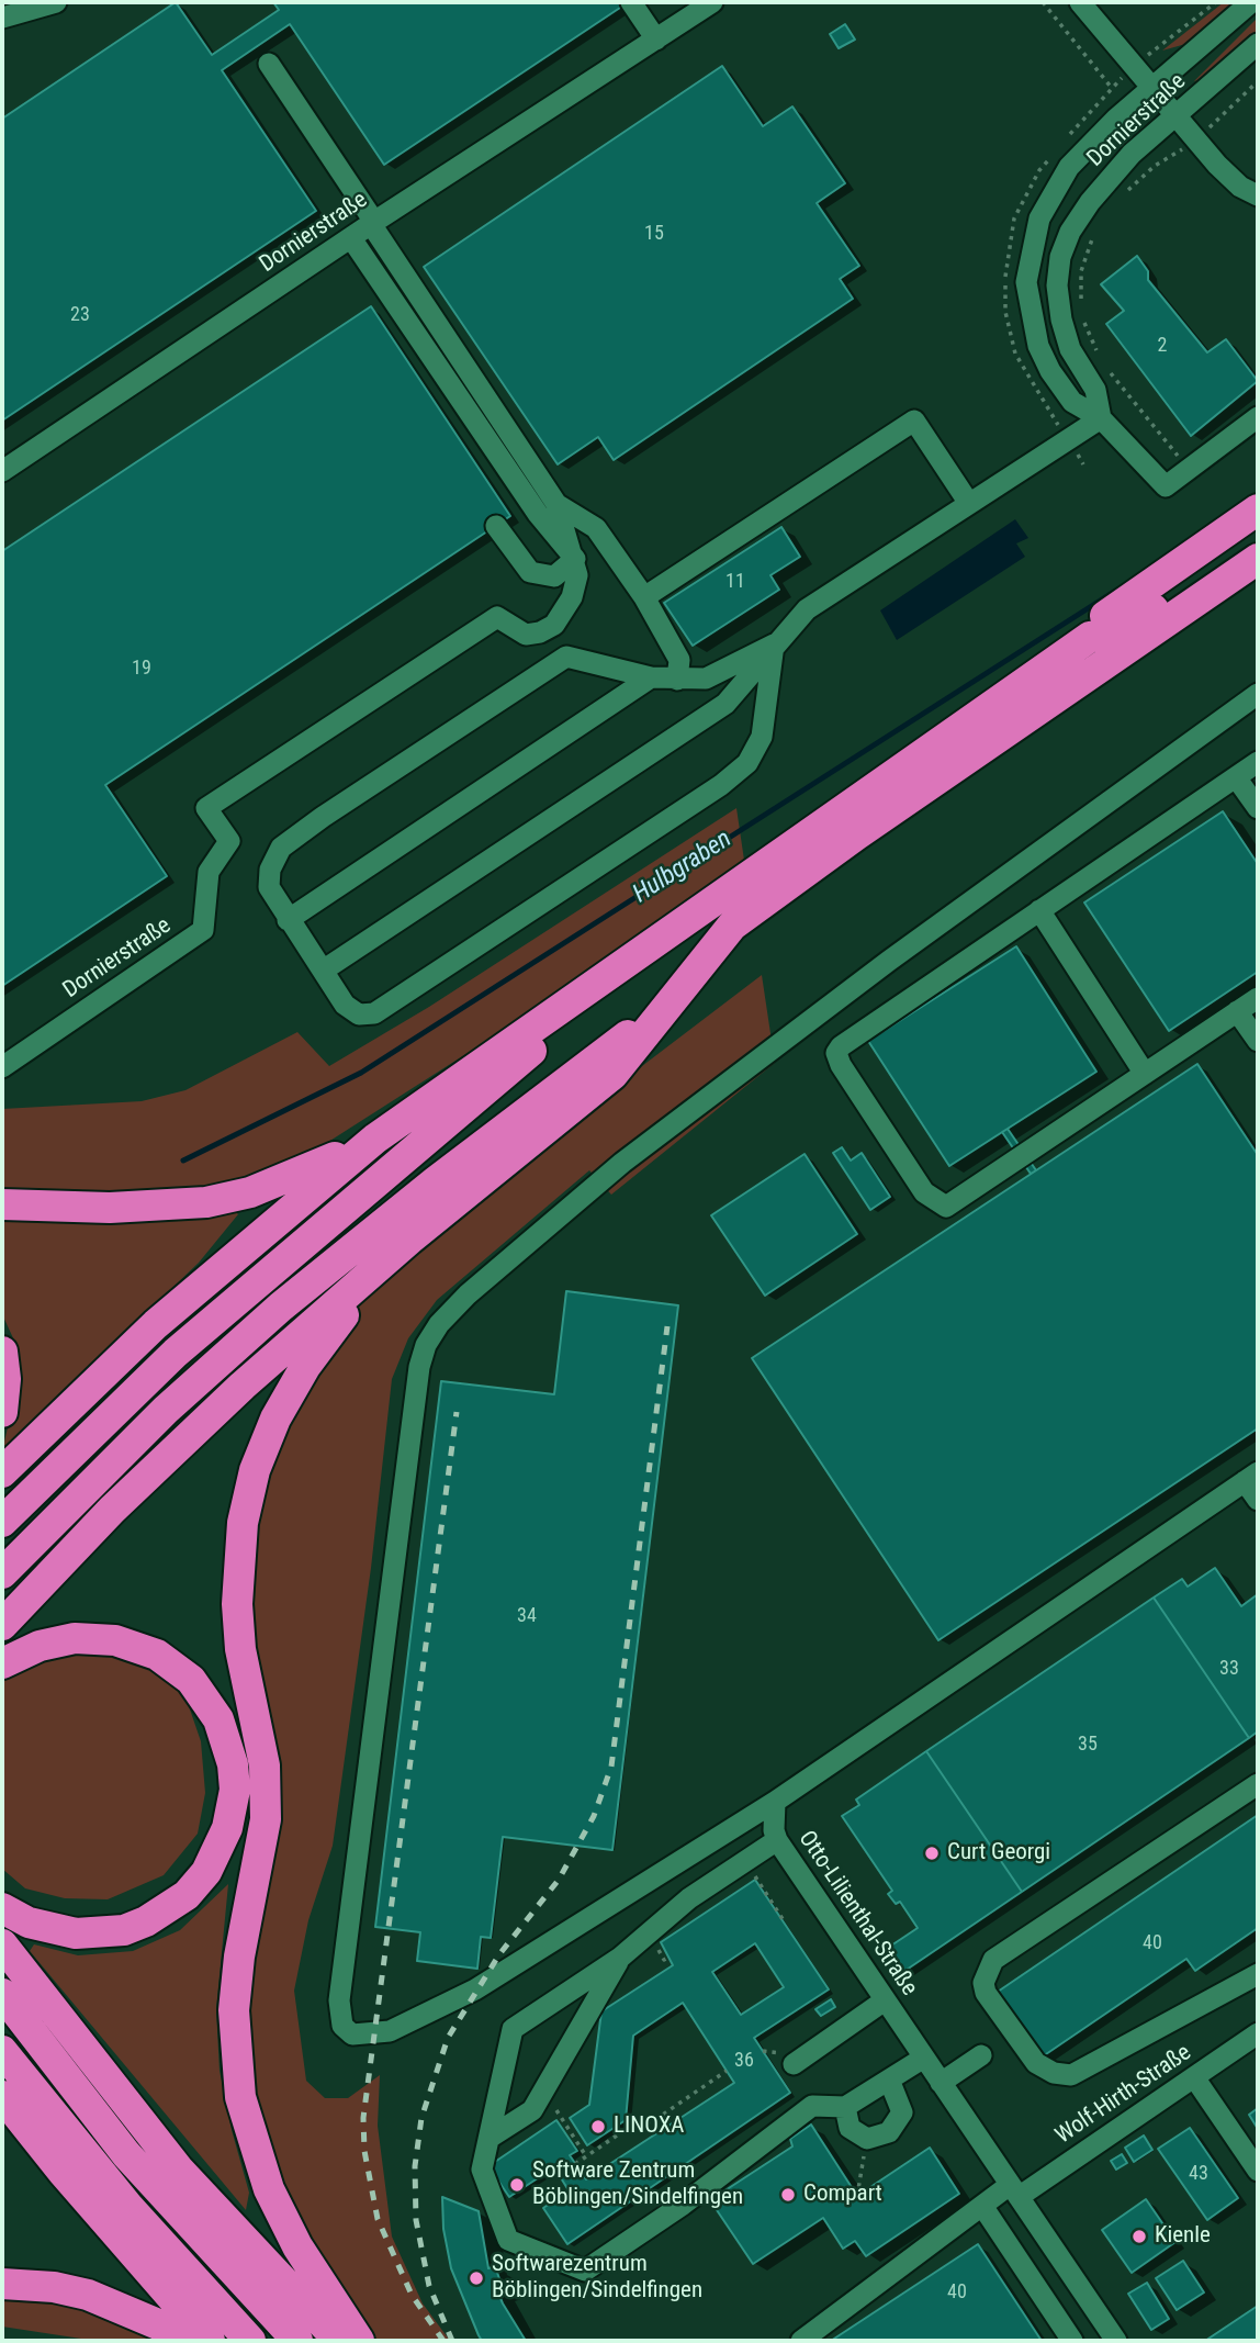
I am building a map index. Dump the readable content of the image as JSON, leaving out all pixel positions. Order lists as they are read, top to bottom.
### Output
{
  "streets": {
    "street": ["Dornierstraße", "Otto-Lilienthal-Straße", "Wolf-Hirth-Straße"]
  },
  "crossings": [
    ["Otto-Lilienthal-Straße", "Wolf-Hirth-Straße"]
  ],
  "water": ["Hulbgraben"],
  "places": [
    "Curt Georgi",
    "LINOXA",
    "Software Zentrum Böblingen/Sindelfingen",
    "Compart",
    "Kienle",
    "Softwarezentrum Böblingen/Sindelfingen"
  ],
  "house_numbers": [
    "15",
    "23",
    "2",
    "11",
    "19",
    "34",
    "33",
    "35",
    "40",
    "36",
    "43",
    "40"
  ]
}
